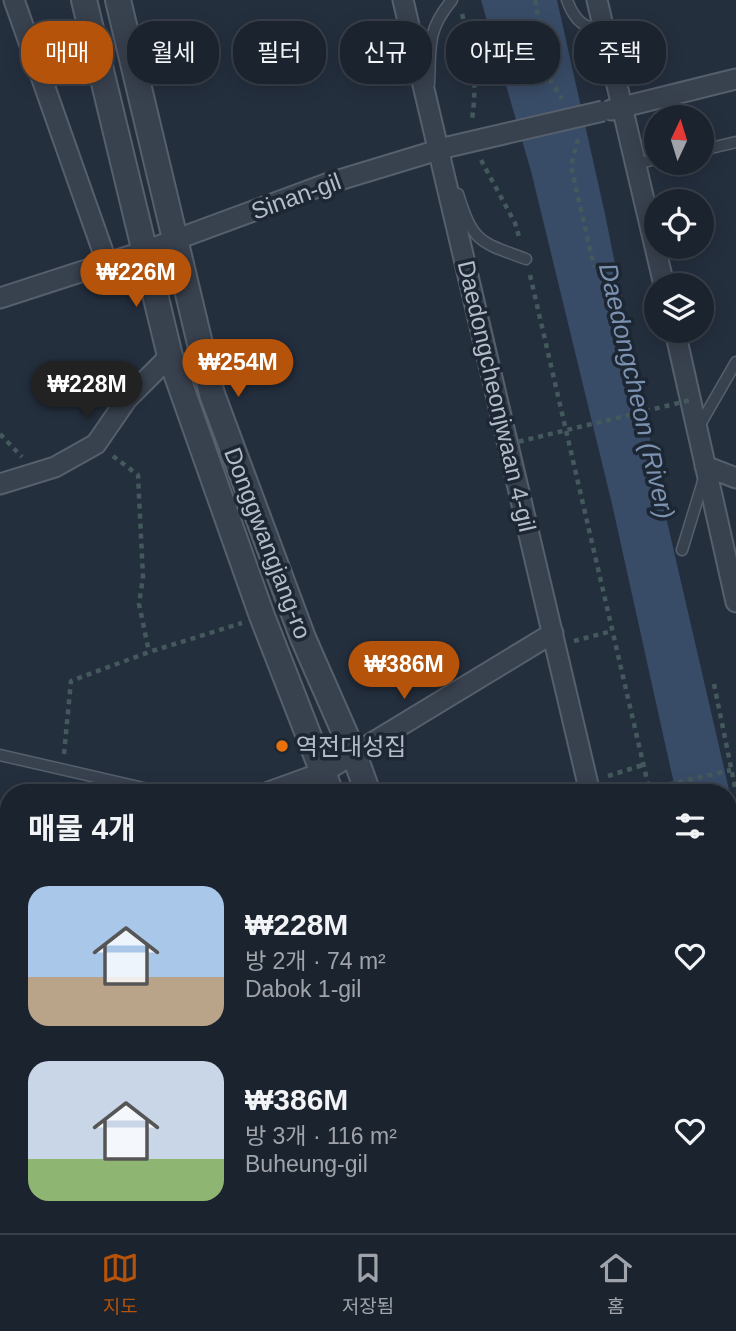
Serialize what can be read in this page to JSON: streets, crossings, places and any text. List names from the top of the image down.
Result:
{
  "streets": {
    "street": ["Sinan-gil", "Daedongcheonjwaan 4-gil", "Donggwangjang-ro"]
  },
  "crossings": [
    ["Sinan-gil", "Daedongcheonjwaan 4-gil"],
    ["Sinan-gil", "Donggwangjang-ro"]
  ],
  "water": ["Daedongcheon (River)"],
  "places": ["역전대성집"],
  "north": "top",
  "page": {
    "chip": [
      "매매",
      "월세",
      "필터",
      "신규",
      "아파트",
      "주택"
    ],
    "price": [
      "₩226M",
      "₩254M",
      "₩228M",
      "₩386M"
    ],
    "heading": "매물 4개",
    "list": [
      {
        "name": "₩228M",
        "note": "방 2개 · 74 m² · Dabok 1-gil"
      },
      {
        "name": "₩386M",
        "note": "방 3개 · 116 m² · Buheung-gil"
      }
    ],
    "tabs": ["지도", "저장됨", "홈"]
  }
}
